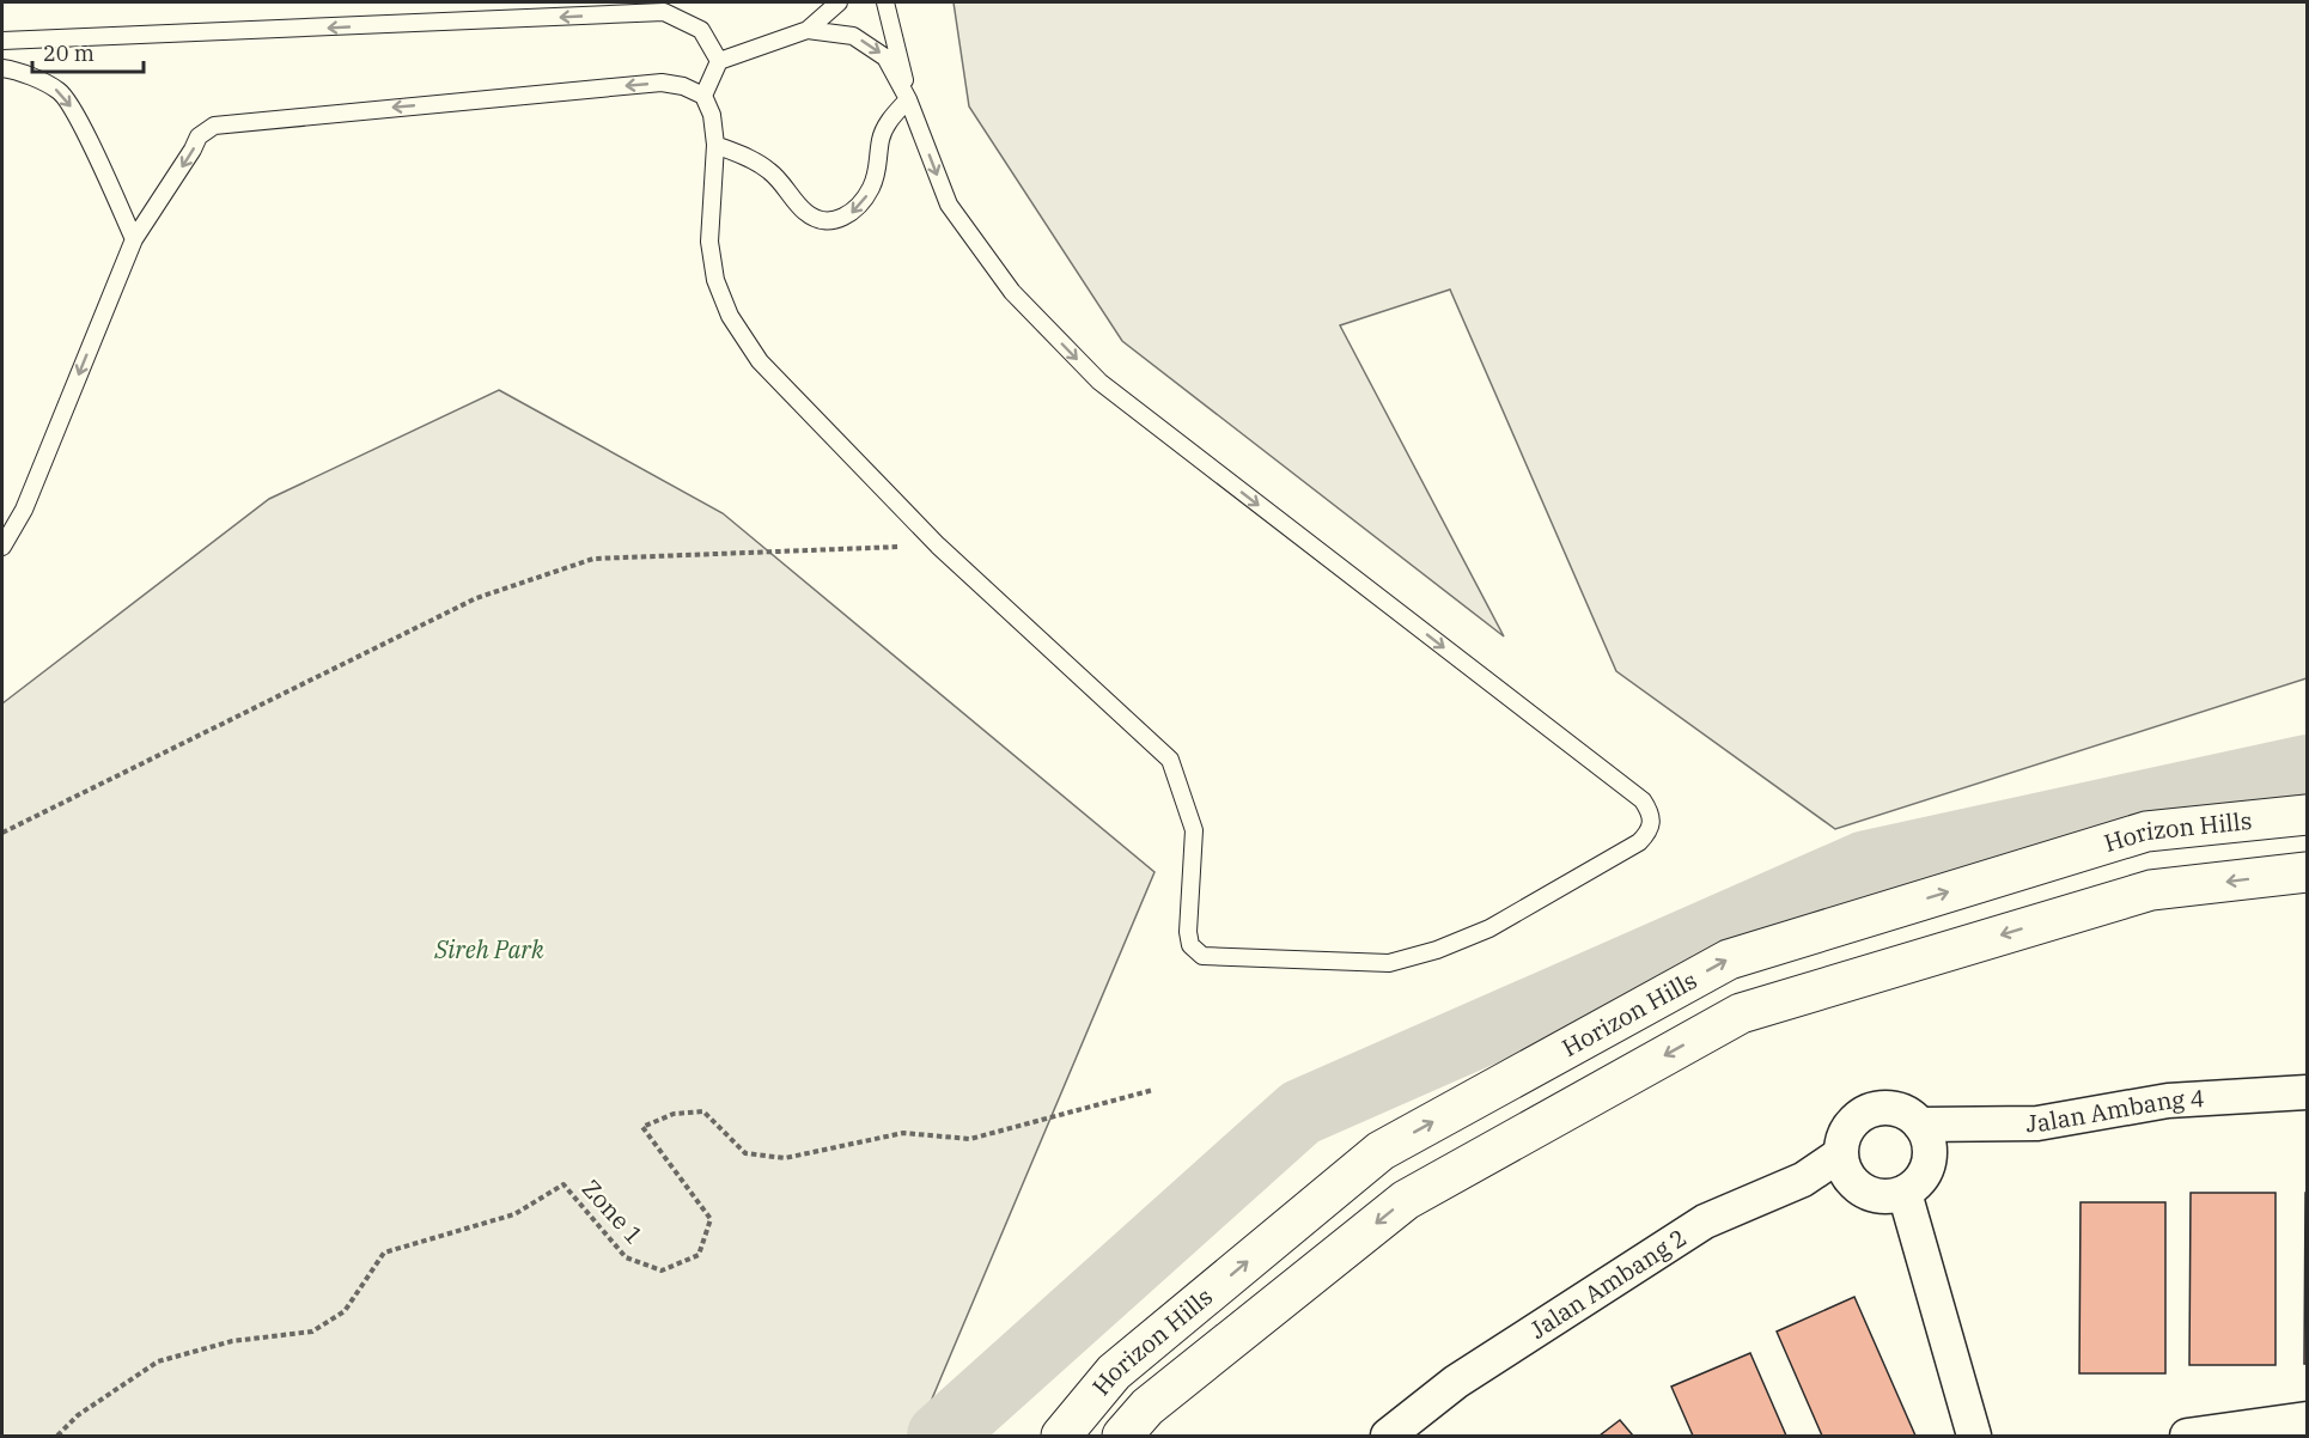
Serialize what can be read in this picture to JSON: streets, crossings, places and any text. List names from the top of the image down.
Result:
{
  "streets": {
    "street": ["Horizon Hills", "Jalan Ambang 4", "Jalan Ambang 2"],
    "path": ["Zone 1"]
  },
  "crossings": [
    ["Jalan Ambang 4", "Jalan Ambang 2"]
  ],
  "parks": ["Sireh Park"],
  "scale_bar": "20 m"
}
